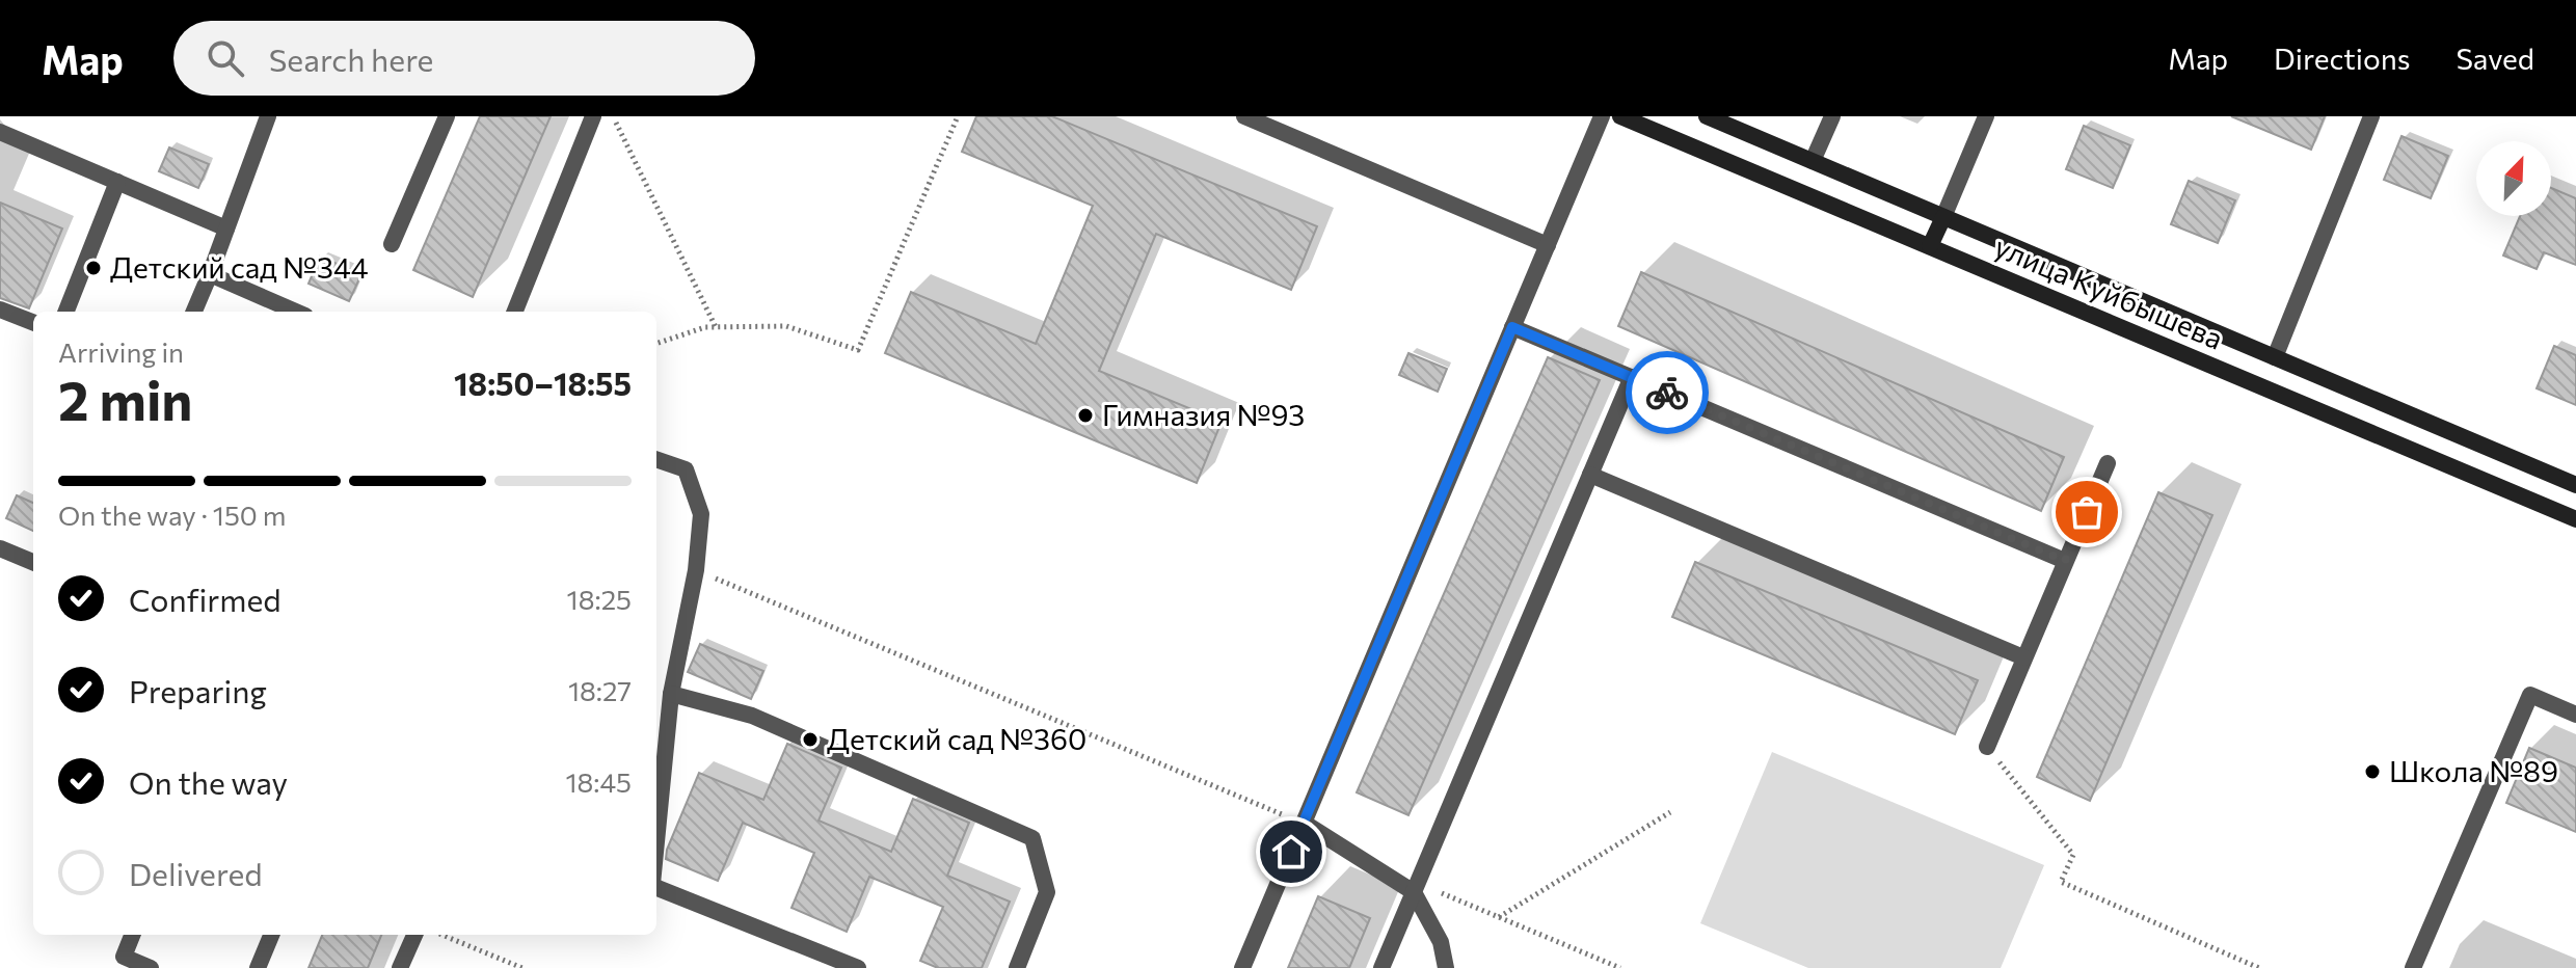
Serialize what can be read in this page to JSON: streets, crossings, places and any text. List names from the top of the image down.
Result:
{
  "streets": {
    "main road": ["улица Куйбышева"]
  },
  "places": [
    "Детский сад №344",
    "Гимназия №93",
    "Детский сад №360",
    "Школа №89"
  ],
  "north": "top right",
  "page": {
    "header": "Map",
    "search": "Search here",
    "nav": ["Map", "Directions", "Saved"],
    "heading": ["2 min", "Arriving in", "18:50–18:55"],
    "bar": "On the way · 150 m",
    "list": [
      ["Confirmed", "18:25"],
      ["Preparing", "18:27"],
      ["On the way", "18:45"],
      "Delivered"
    ]
  }
}
